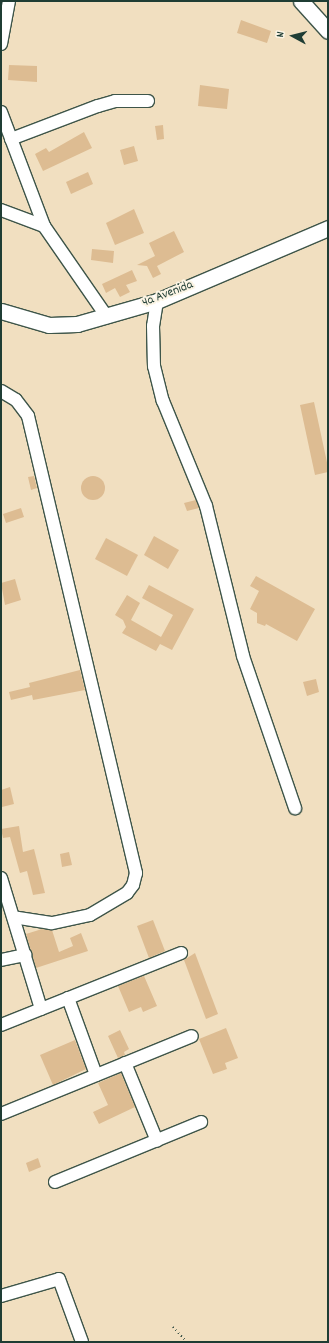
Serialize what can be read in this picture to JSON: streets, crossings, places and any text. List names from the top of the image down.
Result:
{
  "streets": {
    "street": ["4a Avenida"]
  },
  "north": "left"
}
